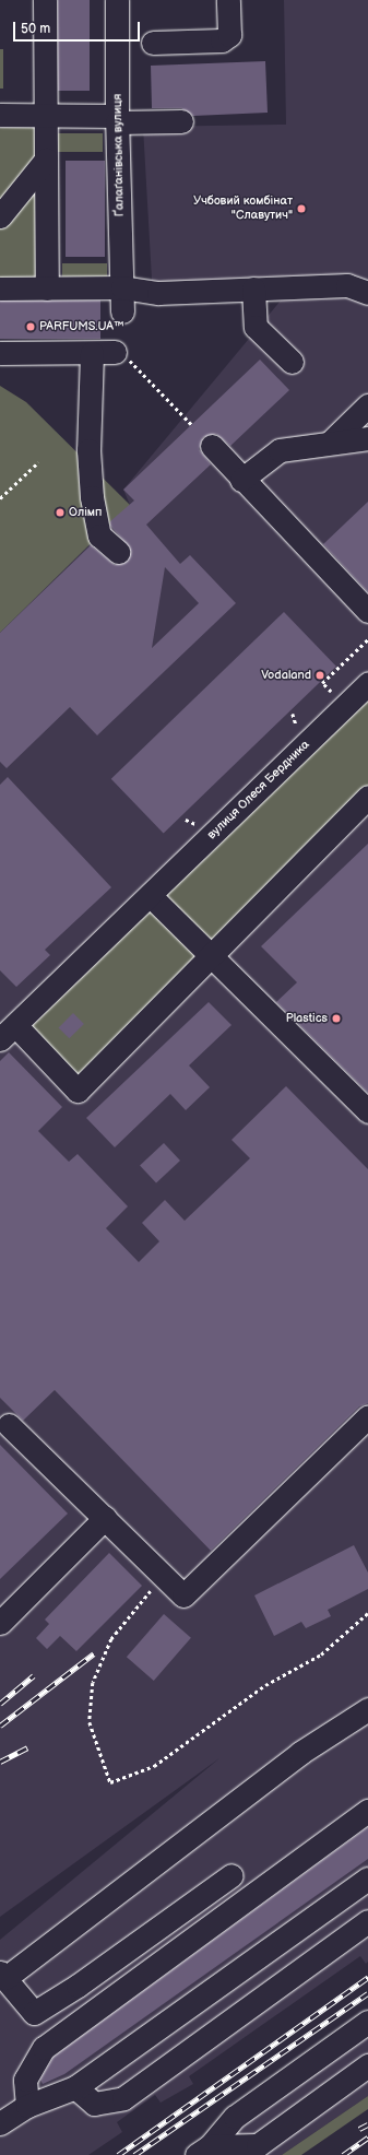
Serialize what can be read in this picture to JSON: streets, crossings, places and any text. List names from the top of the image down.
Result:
{
  "streets": {
    "street": ["Ґалаґанівська вулиця", "вулиця Олеся Бердника"]
  },
  "places": [
    "Учбовий комбінат \"Славутич\"",
    "PARFUMS.UA™",
    "Олімп",
    "Vodaland",
    "Plastics"
  ],
  "scale_bar": "50 m"
}
